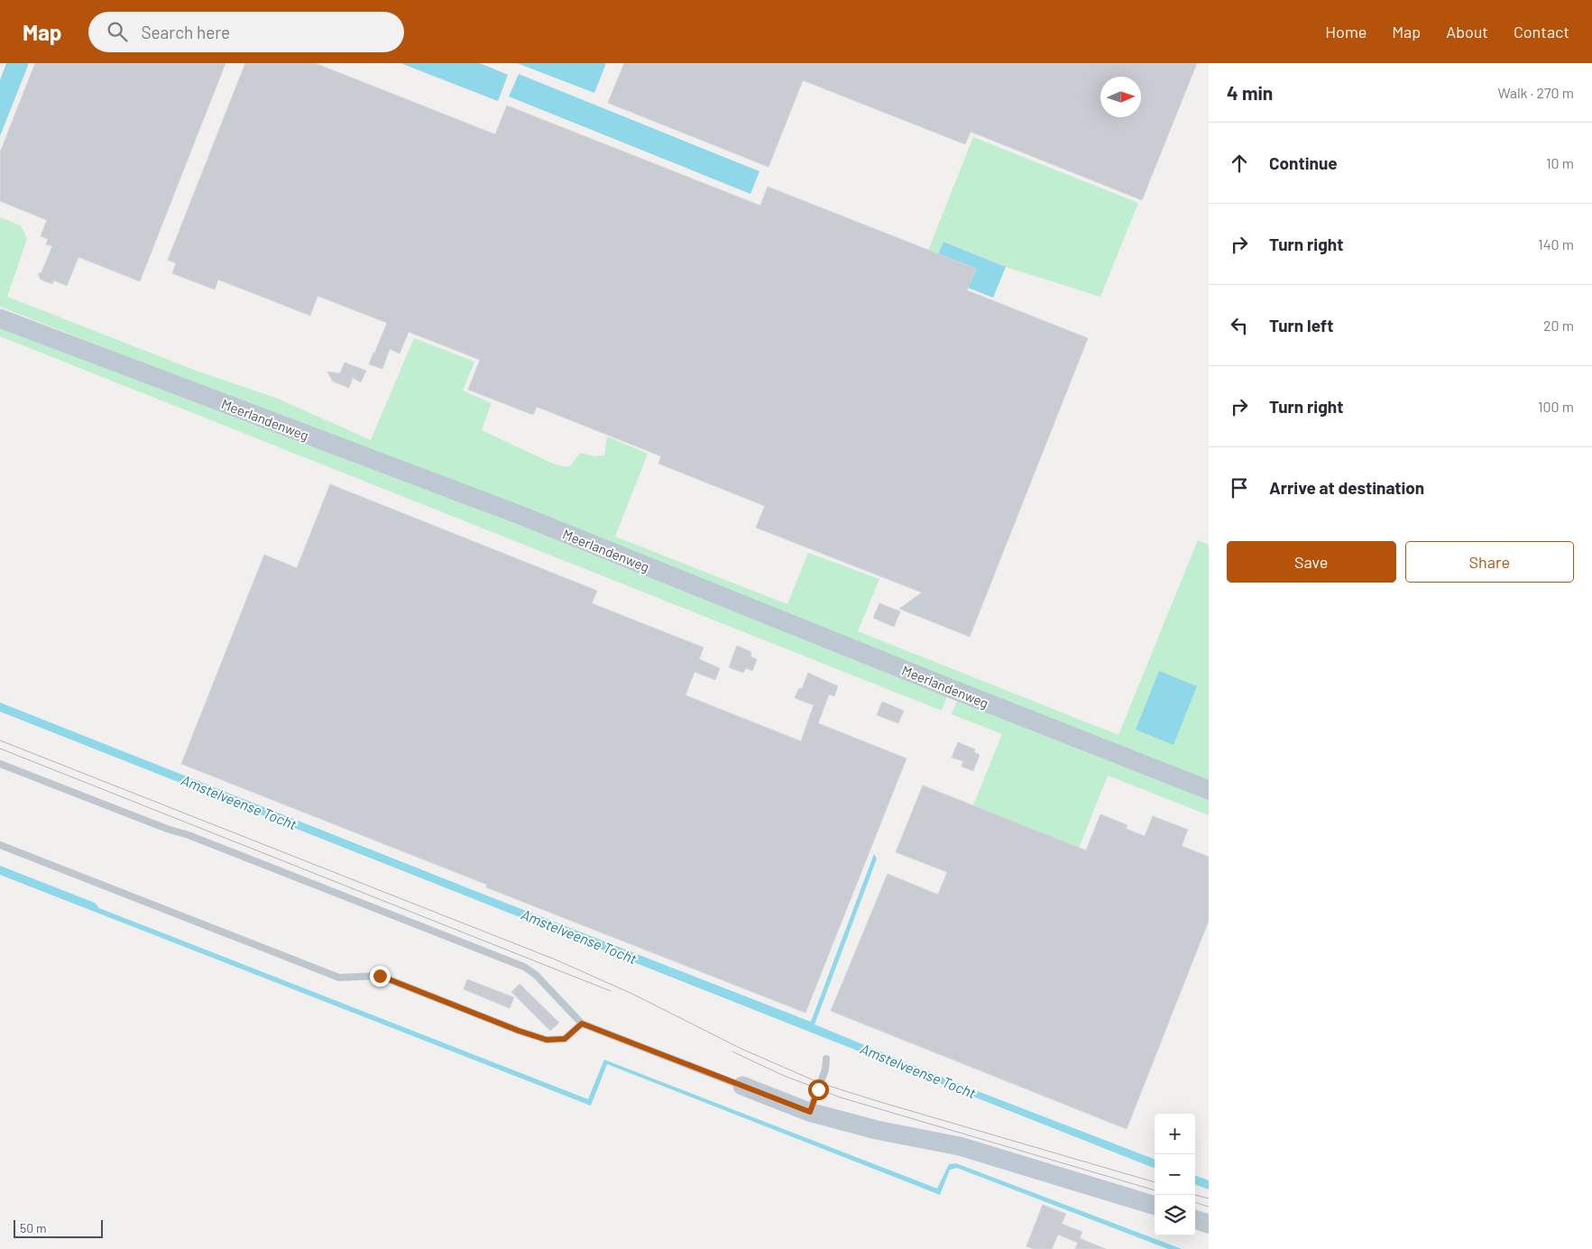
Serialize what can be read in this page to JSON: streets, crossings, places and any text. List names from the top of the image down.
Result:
{
  "streets": {
    "street": ["Meerlandenweg"]
  },
  "water": ["Amstelveense Tocht"],
  "scale_bar": "50 m",
  "north": "right",
  "page": {
    "header": "Map",
    "search": "Search here",
    "nav": [
      "Home",
      "Map",
      "About",
      "Contact"
    ],
    "heading": ["4 min", "Walk · 270 m"],
    "list": [
      ["Continue", "10 m"],
      ["Turn right", "140 m"],
      ["Turn left", "20 m"],
      ["Turn right", "100 m"],
      "Arrive at destination"
    ],
    "buttons": ["Save", "Share"],
    "map_buttons": ["+", "−"],
    "scale": "50 m"
  }
}
